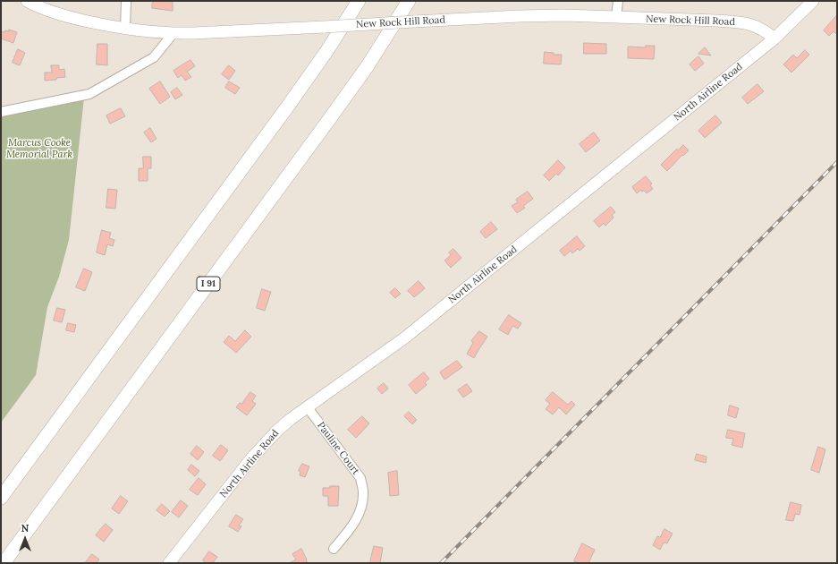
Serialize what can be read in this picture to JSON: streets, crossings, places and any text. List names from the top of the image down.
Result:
{
  "streets": {
    "highway": ["I 91"],
    "main road": ["New Rock Hill Road", "North Airline Road"],
    "street": ["Pauline Court"]
  },
  "crossings": [
    ["New Rock Hill Road", "North Airline Road"],
    ["North Airline Road", "Pauline Court"]
  ],
  "parks": ["Marcus Cooke Memorial Park"],
  "north": "top"
}
